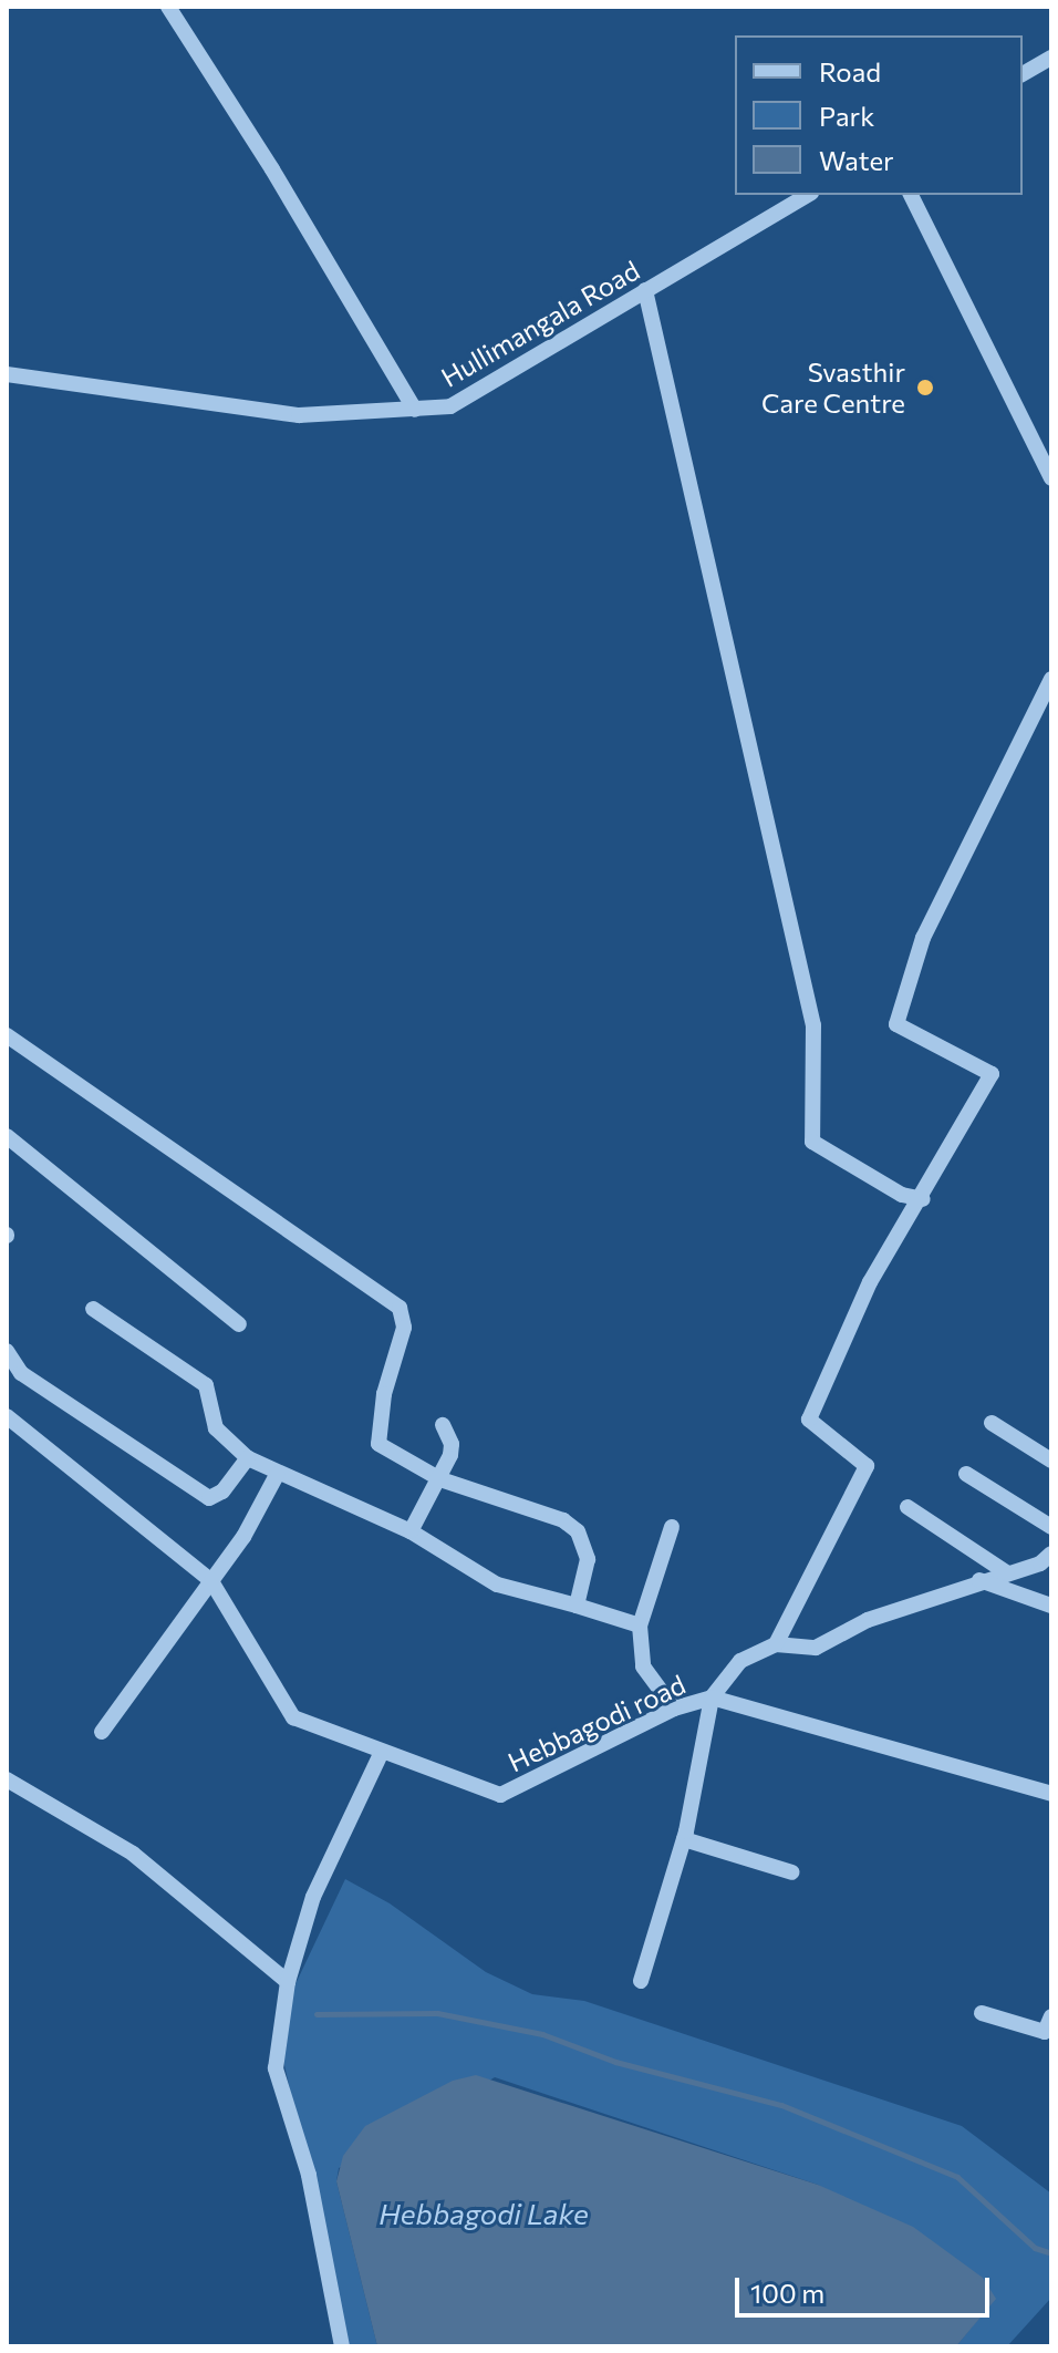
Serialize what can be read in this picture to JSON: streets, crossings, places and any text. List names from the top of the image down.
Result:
{
  "streets": {
    "street": ["Hullimangala Road", "Hebbagodi road"]
  },
  "water": ["Hebbagodi Lake"],
  "places": ["Svasthir Care Centre"],
  "legend": ["Road", "Park", "Water"],
  "scale_bar": "100 m"
}
